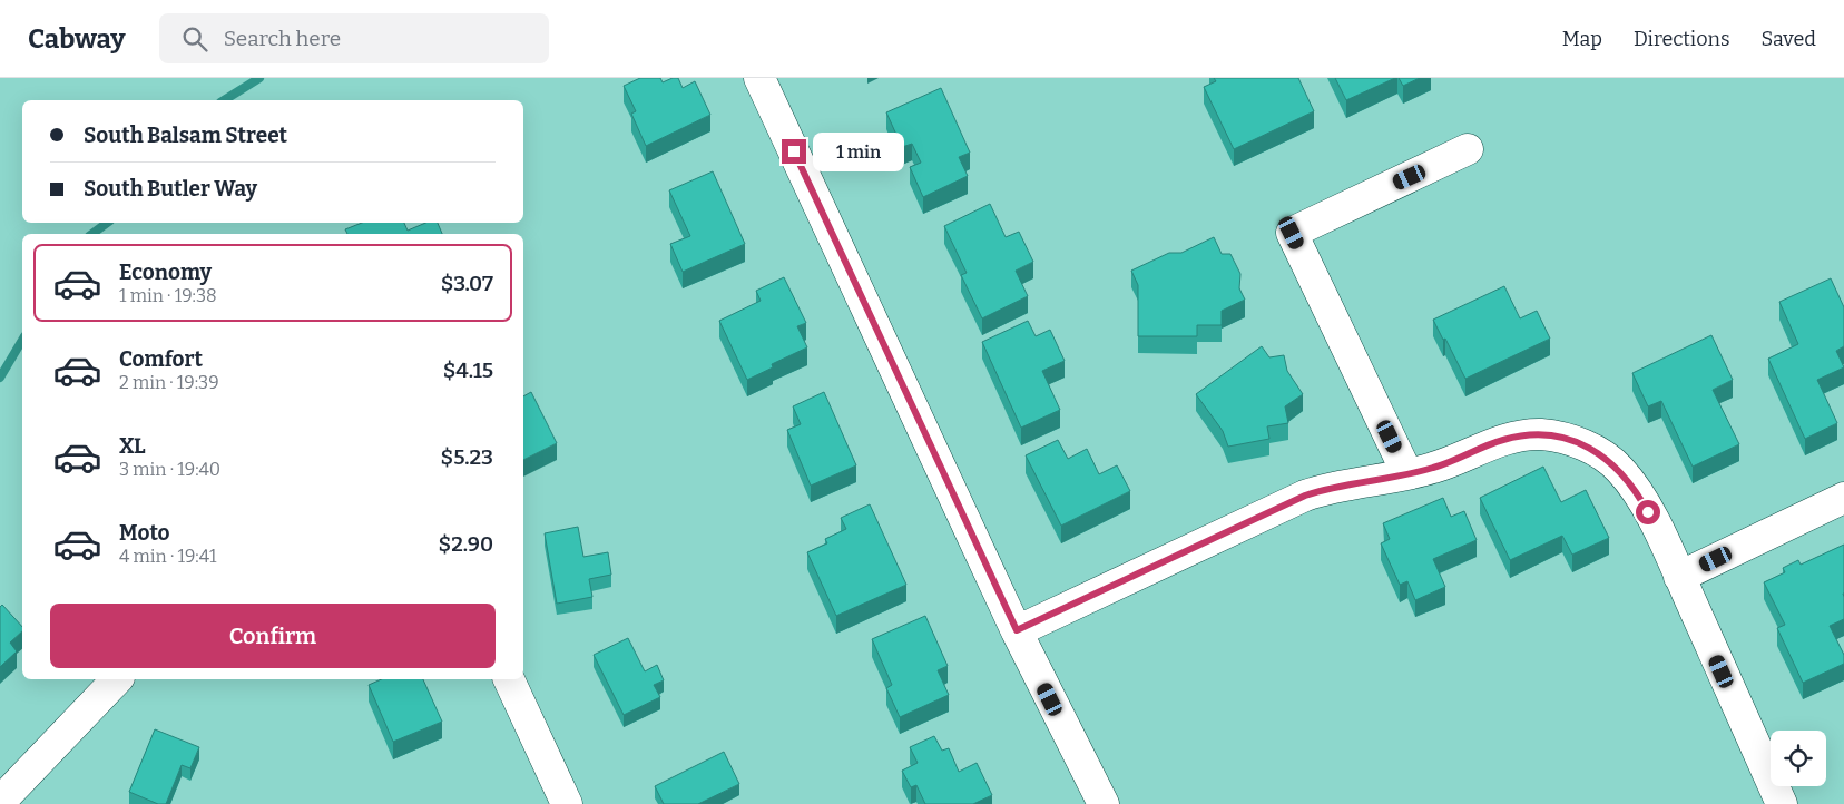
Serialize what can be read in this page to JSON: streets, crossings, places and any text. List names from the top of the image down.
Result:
{
  "page": {
    "header": "Cabway",
    "search": "Search here",
    "nav": ["Map", "Directions", "Saved"],
    "banner": ["South Balsam Street", "South Butler Way"],
    "bubble": "1 min",
    "list": [
      {
        "name": "Economy",
        "note": "1 min · 19:38",
        "value": "$3.07"
      },
      {
        "name": "Comfort",
        "note": "2 min · 19:39",
        "value": "$4.15"
      },
      {
        "name": "XL",
        "note": "3 min · 19:40",
        "value": "$5.23"
      },
      {
        "name": "Moto",
        "note": "4 min · 19:41",
        "value": "$2.90"
      }
    ],
    "buttons": "Confirm"
  }
}
